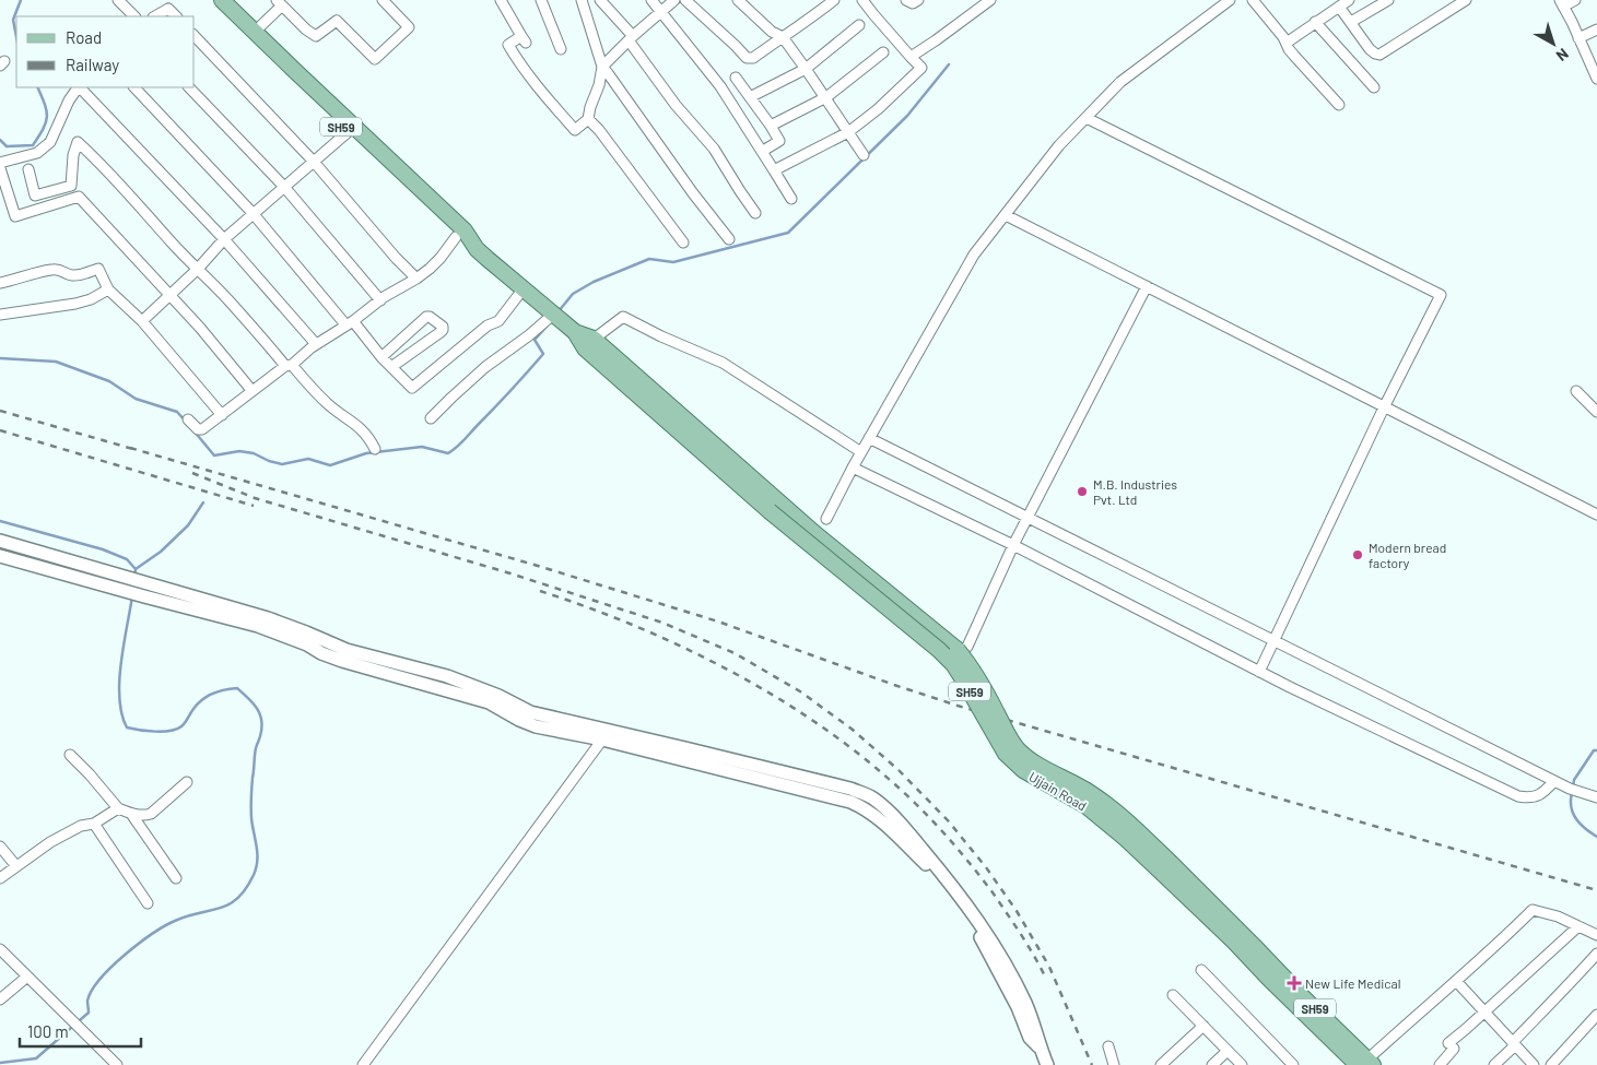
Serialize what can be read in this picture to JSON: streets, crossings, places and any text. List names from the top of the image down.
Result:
{
  "streets": {
    "main road": ["SH59", "Ujjain Road"]
  },
  "crossings": [
    ["SH59", "Ujjain Road"]
  ],
  "places": {
    "other": ["M.B. Industries Pvt. Ltd", "Modern bread factory"],
    "health": ["New Life Medical"]
  },
  "legend": ["Road", "Railway"],
  "scale_bar": "100 m",
  "north": "bottom right"
}
